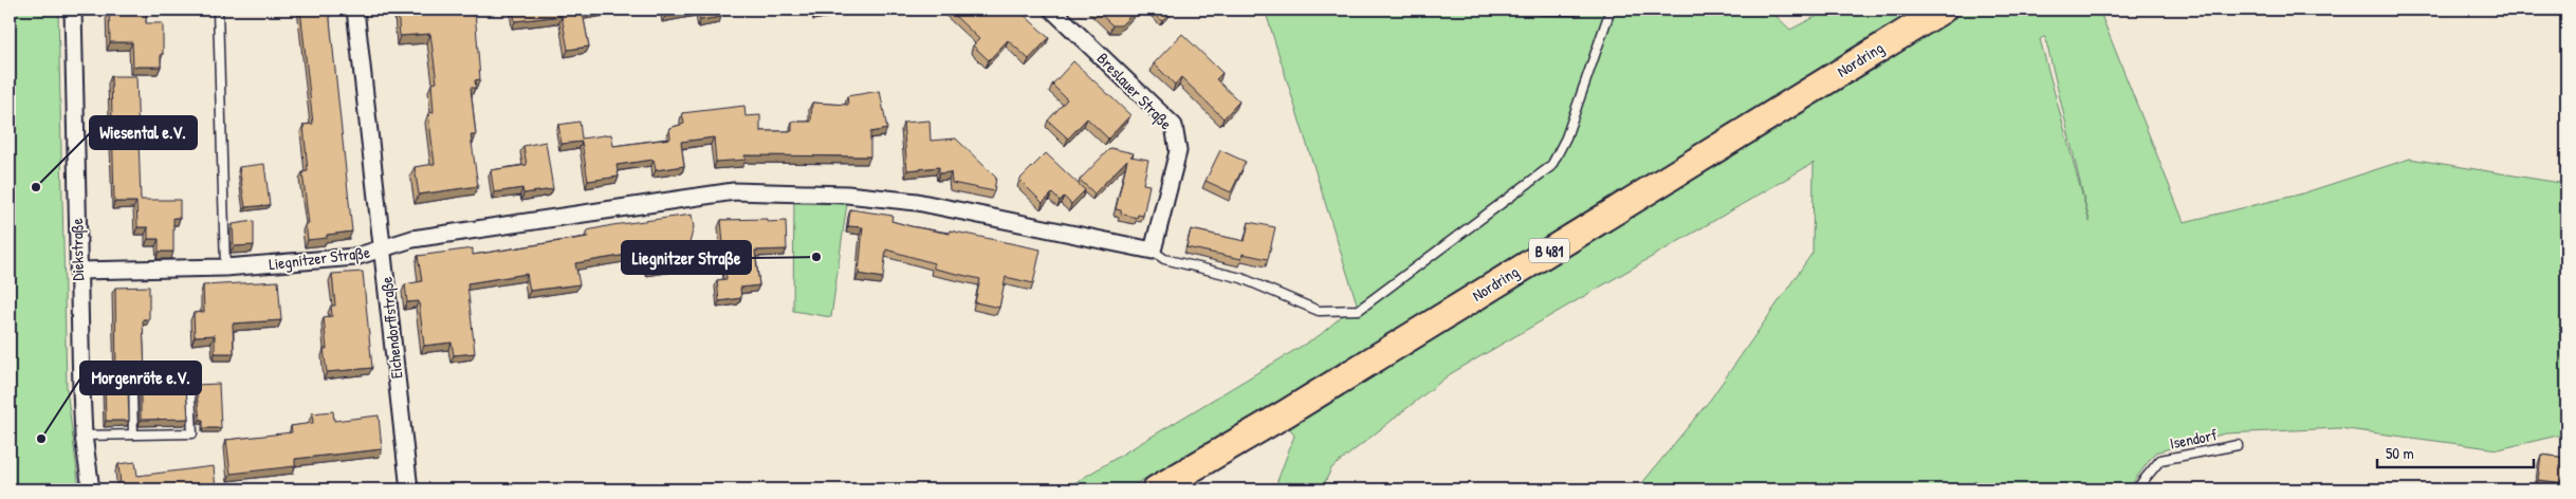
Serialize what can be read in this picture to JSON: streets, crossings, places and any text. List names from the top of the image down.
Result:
{
  "streets": {
    "main road": ["Nordring", "B 481"],
    "street": [
      "Breslauer Straße",
      "Diekstraße",
      "Liegnitzer Straße",
      "Eichendorffstraße"
    ],
    "lane": ["Isendorf"]
  },
  "crossings": [
    ["Breslauer Straße", "Liegnitzer Straße"],
    ["Diekstraße", "Liegnitzer Straße"],
    ["Liegnitzer Straße", "Eichendorffstraße"]
  ],
  "places": ["Wiesental e.V.", "Liegnitzer Straße", "Morgenröte e.V."],
  "scale_bar": "50 m"
}
